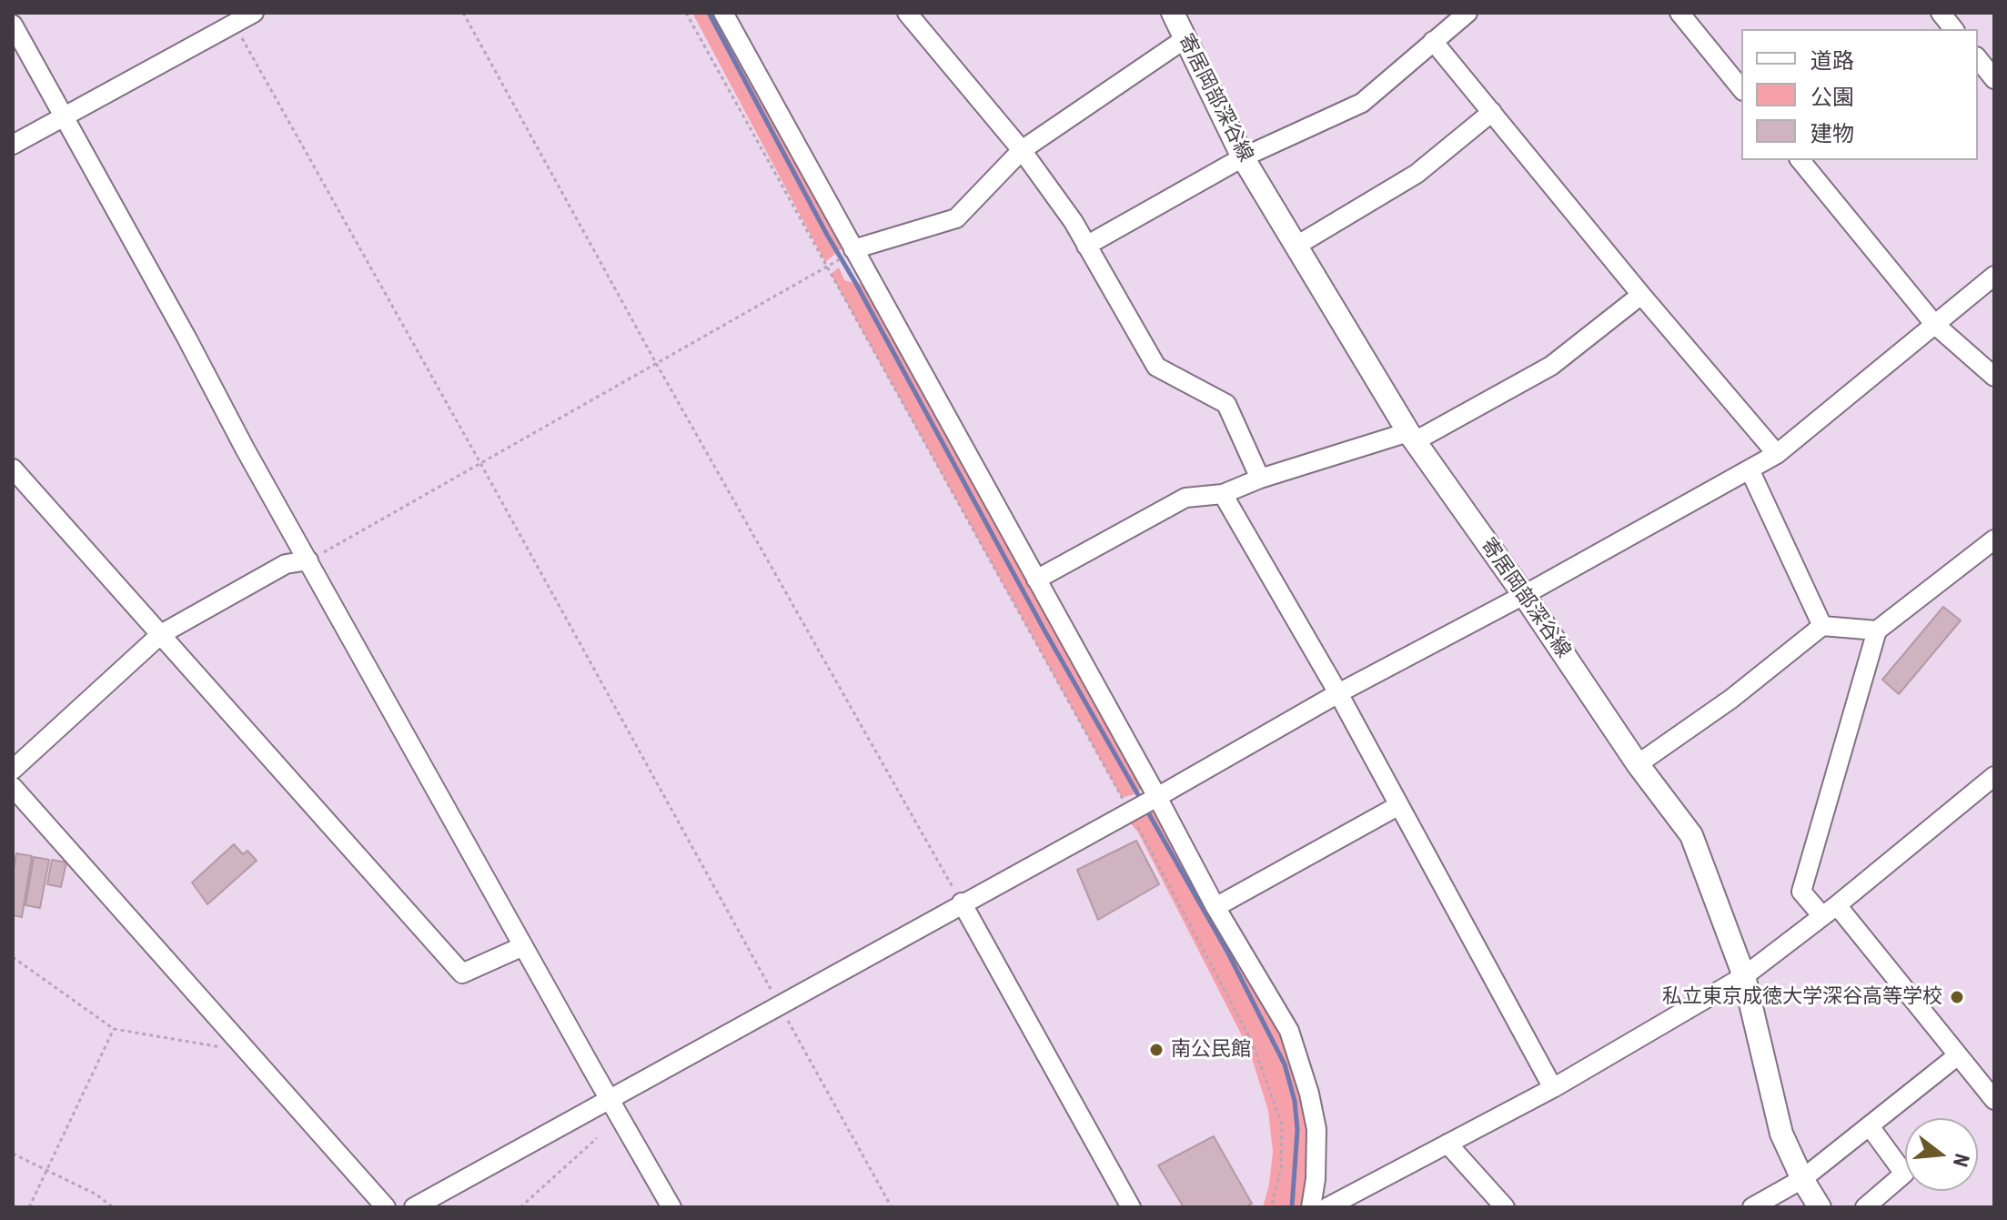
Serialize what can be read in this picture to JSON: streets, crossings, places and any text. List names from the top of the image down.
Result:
{
  "streets": {
    "main road": ["寄居岡部深谷線"]
  },
  "places": ["私立東京成徳大学深谷高等学校", "南公民館"],
  "legend": ["道路", "公園", "建物"],
  "north": "right"
}
